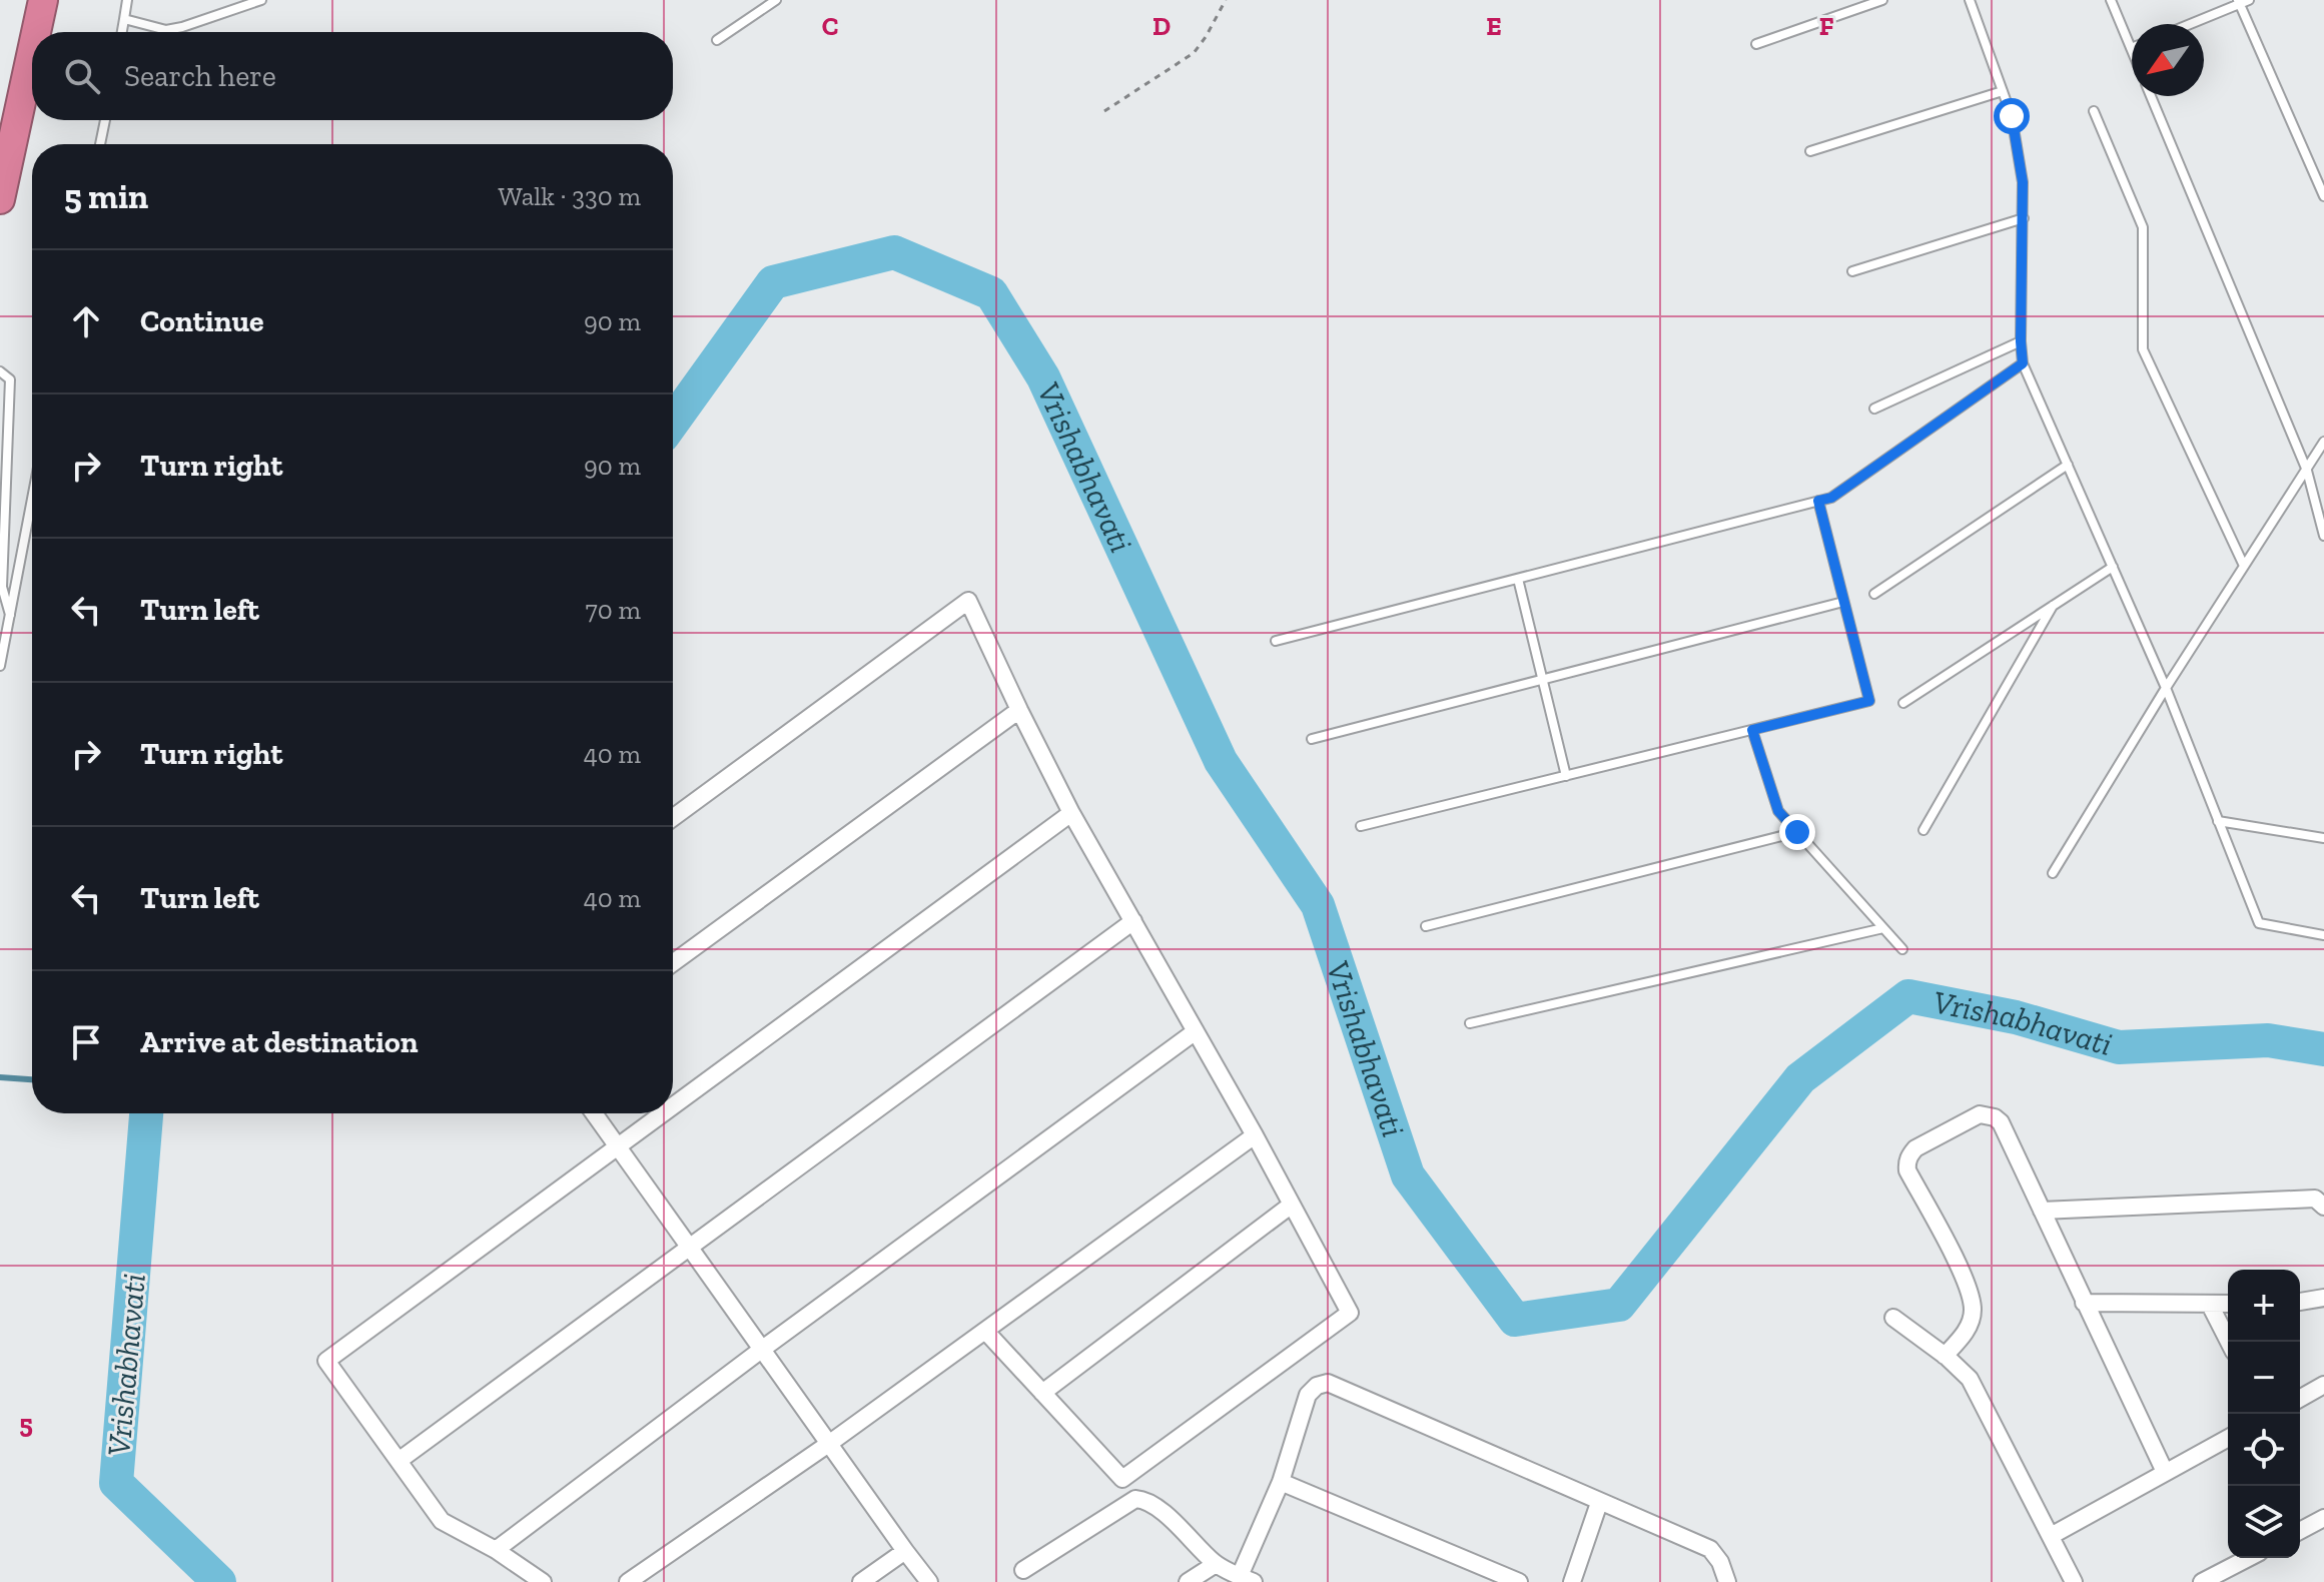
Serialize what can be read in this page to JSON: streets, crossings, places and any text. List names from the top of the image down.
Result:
{
  "water": ["Vrishabhavati"],
  "north": "bottom left",
  "page": {
    "search": "Search here",
    "heading": ["5 min", "Walk · 330 m"],
    "list": [
      ["Continue", "90 m"],
      ["Turn right", "90 m"],
      ["Turn left", "70 m"],
      ["Turn right", "40 m"],
      ["Turn left", "40 m"],
      "Arrive at destination"
    ],
    "map_buttons": ["+", "−"]
  },
  "grid": {
    "columns": [
      "C",
      "D",
      "E",
      "F"
    ],
    "rows": ["5"]
  }
}
